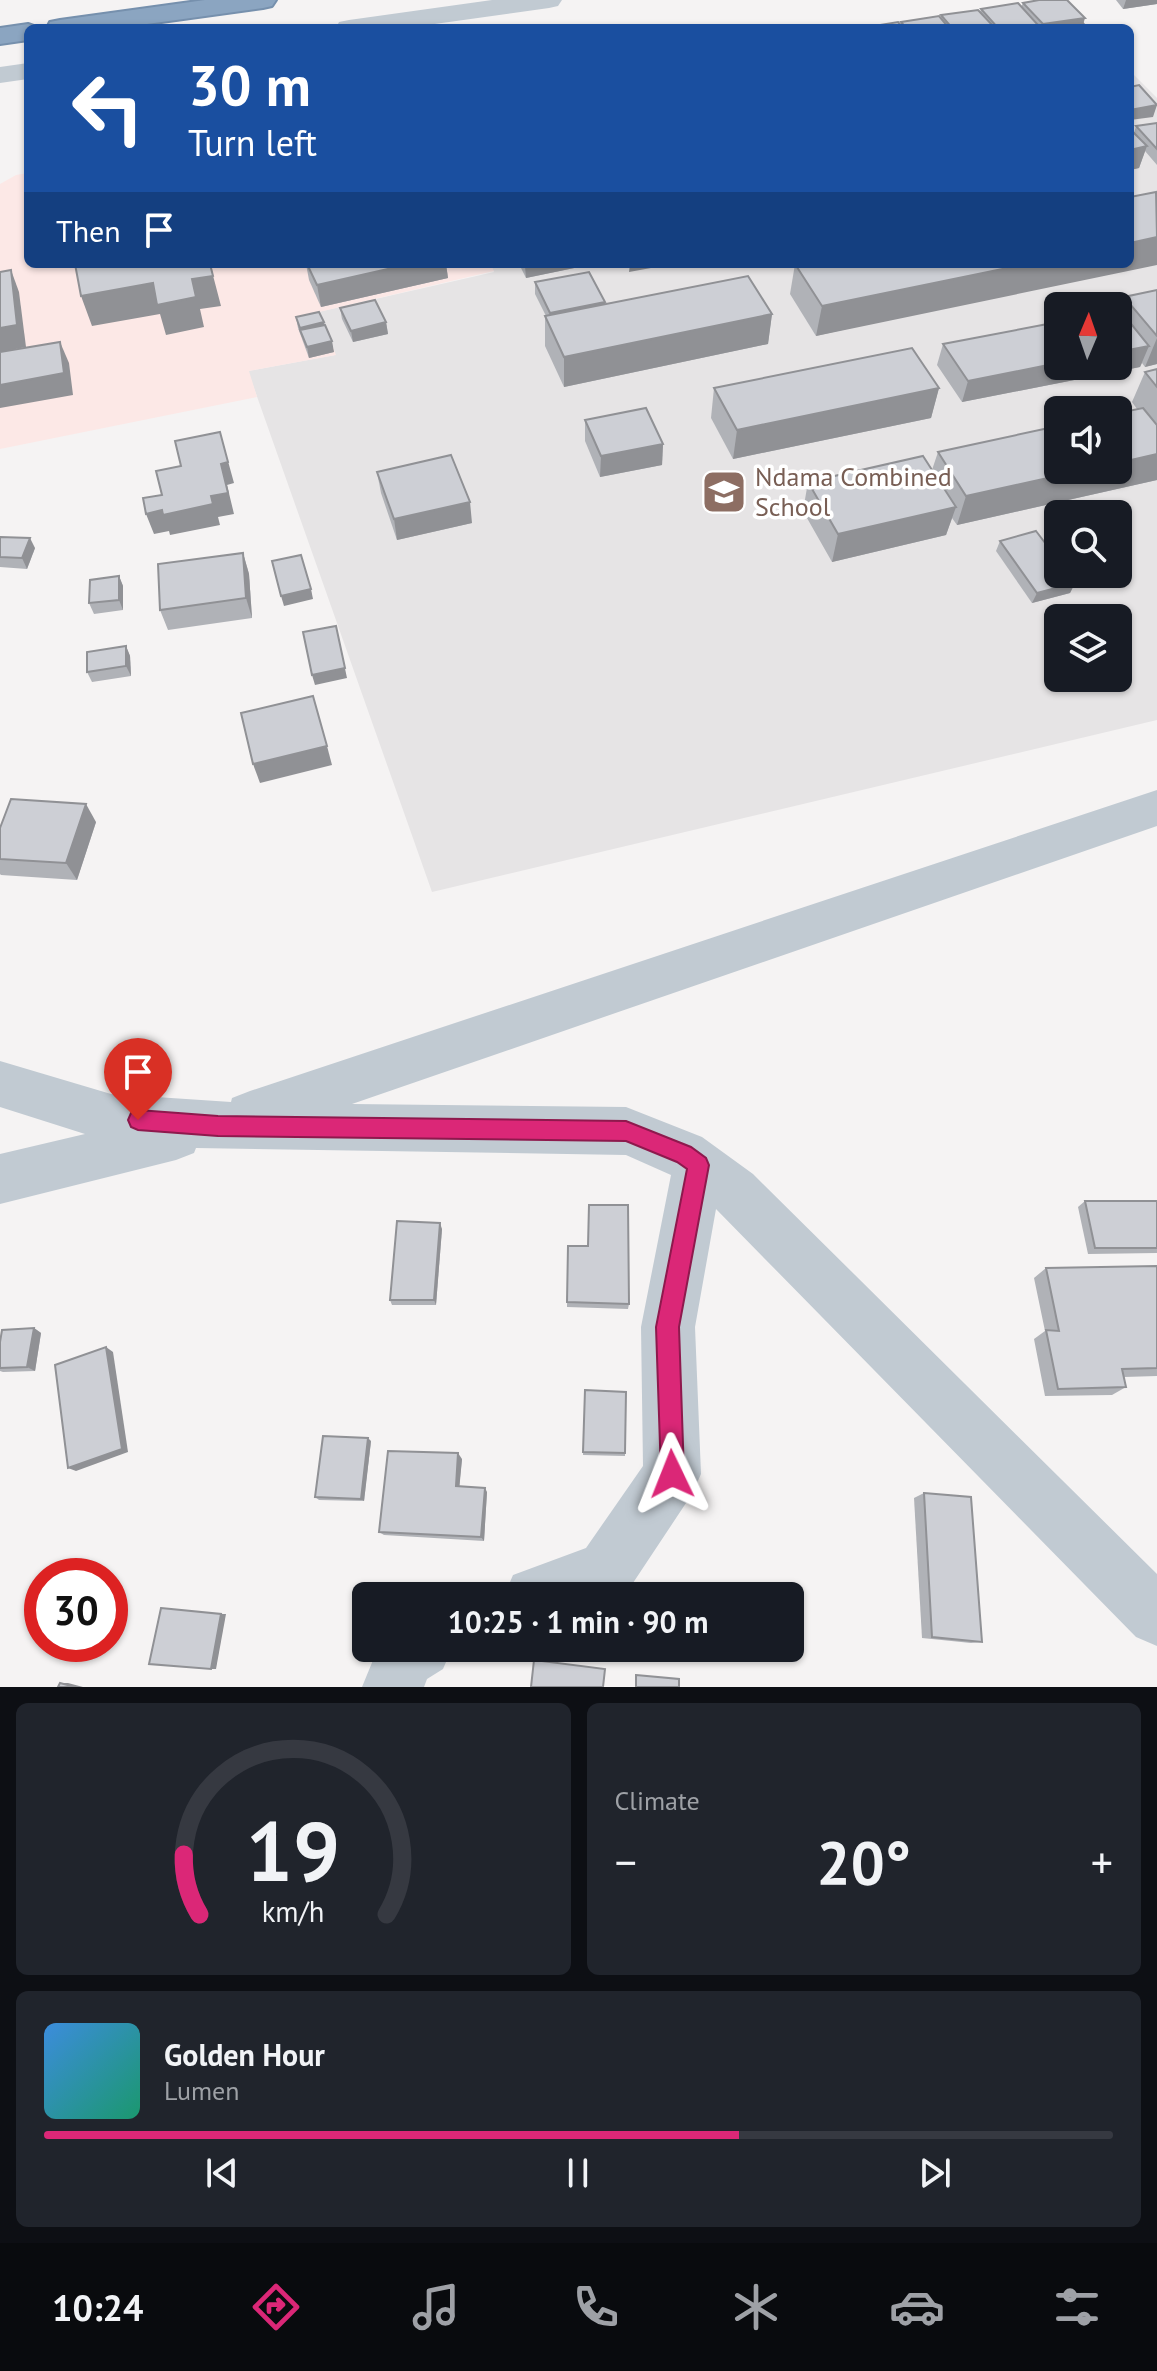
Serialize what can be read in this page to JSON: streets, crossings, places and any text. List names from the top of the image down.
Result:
{
  "places": {
    "school or university": ["Ndama Combined School"]
  },
  "north": "top",
  "page": {
    "turn": ["30 m", "Turn left"],
    "then": "Then",
    "limit": "30",
    "trip": "10:25 · 1 min · 90 m",
    "tile": "Climate",
    "heat": ["−", "20°", "+"],
    "song": ["Golden Hour", "Lumen"],
    "tabs": "10:24",
    "gauge": ["19", "km/h"]
  }
}
